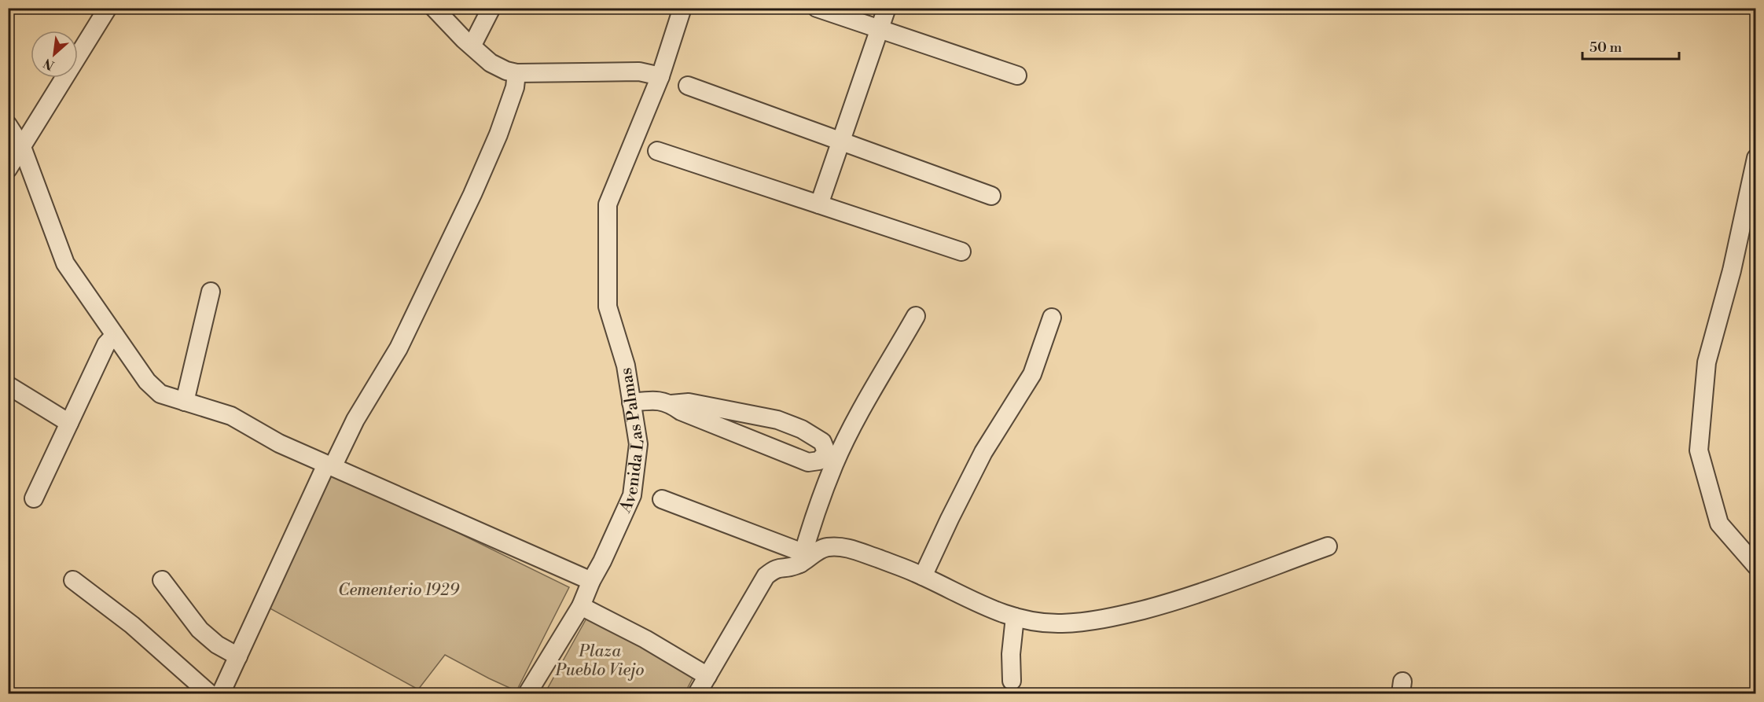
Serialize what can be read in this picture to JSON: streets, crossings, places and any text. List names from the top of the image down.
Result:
{
  "streets": {
    "street": ["Avenida Las Palmas"]
  },
  "parks": ["Cementerio 1929", "Plaza Pueblo Viejo"],
  "scale_bar": "50 m",
  "north": "bottom left"
}
